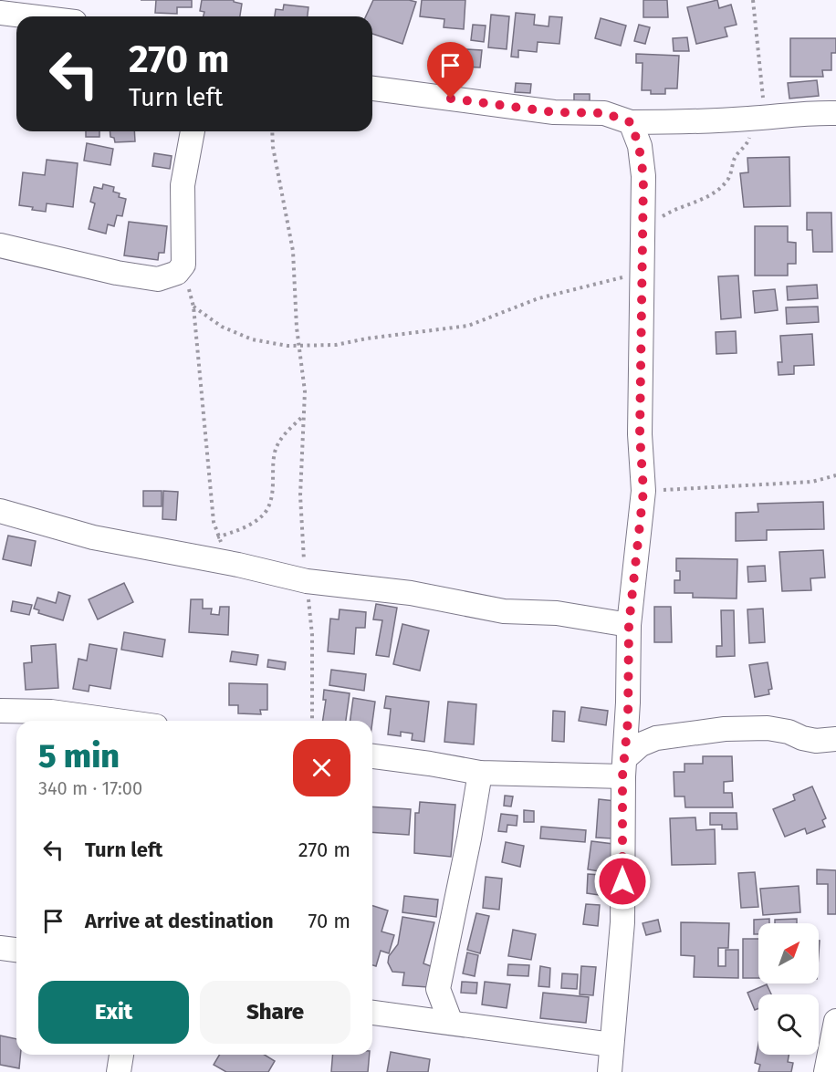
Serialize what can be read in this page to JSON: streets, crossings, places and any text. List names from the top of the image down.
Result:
{
  "north": "top right",
  "page": {
    "turn": ["270 m", "Turn left"],
    "heading": ["5 min", "340 m · 17:00"],
    "list": [
      {
        "name": "Turn left",
        "value": "270 m"
      },
      {
        "name": "Arrive at destination",
        "value": "70 m"
      }
    ],
    "buttons": ["Exit", "Share"]
  }
}
